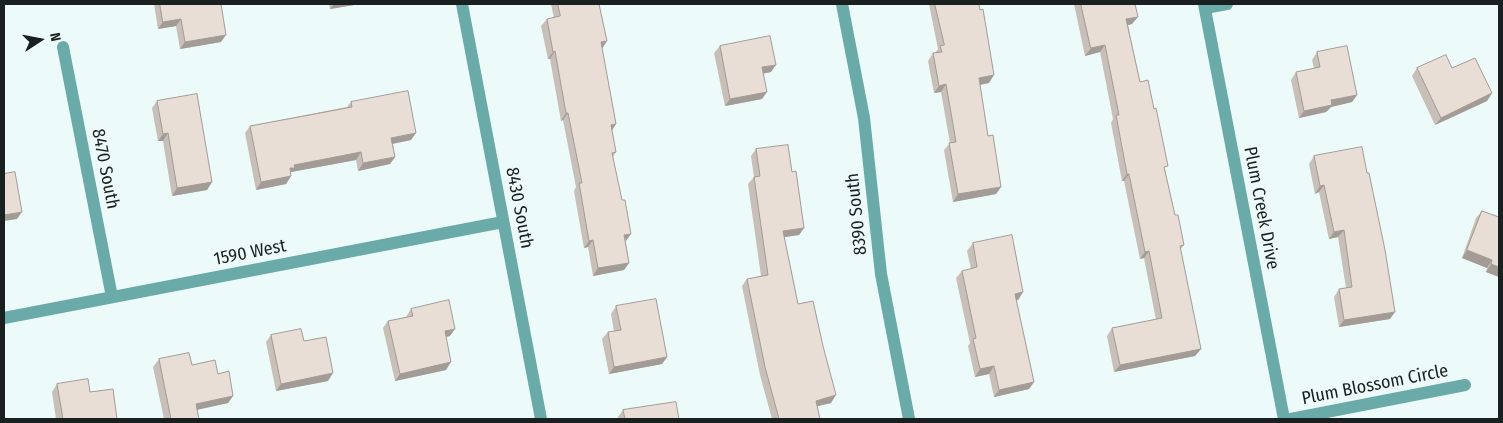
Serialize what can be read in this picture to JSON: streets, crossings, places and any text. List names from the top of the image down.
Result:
{
  "streets": {
    "street": [
      "8470 South",
      "8430 South",
      "Plum Creek Drive",
      "8390 South",
      "1590 West",
      "Plum Blossom Circle"
    ]
  },
  "crossings": [
    ["8470 South", "1590 West"],
    ["8430 South", "1590 West"]
  ],
  "north": "right"
}
